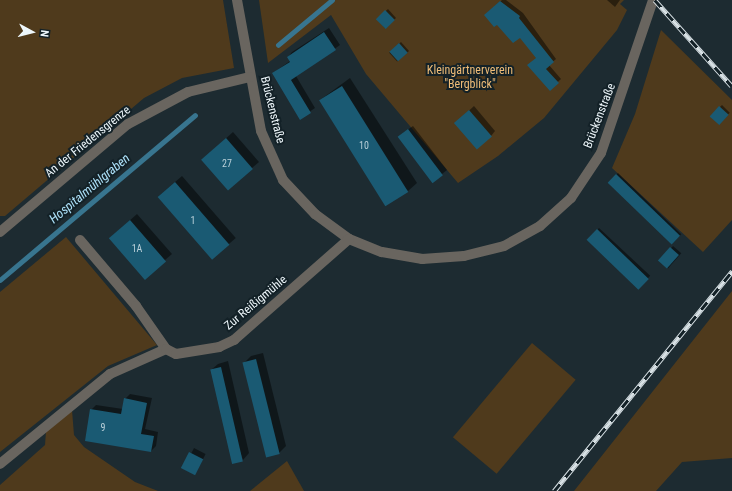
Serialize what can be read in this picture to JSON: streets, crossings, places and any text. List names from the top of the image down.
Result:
{
  "streets": {
    "street": ["Brückenstraße", "An der Friedensgrenze", "Zur Reißigmühle"]
  },
  "crossings": [
    ["Brückenstraße", "An der Friedensgrenze"],
    ["Brückenstraße", "Zur Reißigmühle"]
  ],
  "water": ["Hospitalmühlgraben"],
  "parks": ["Kleingärtnerverein \"Bergblick\""],
  "house_numbers": [
    "10",
    "27",
    "1",
    "1A",
    "9"
  ],
  "north": "right"
}
